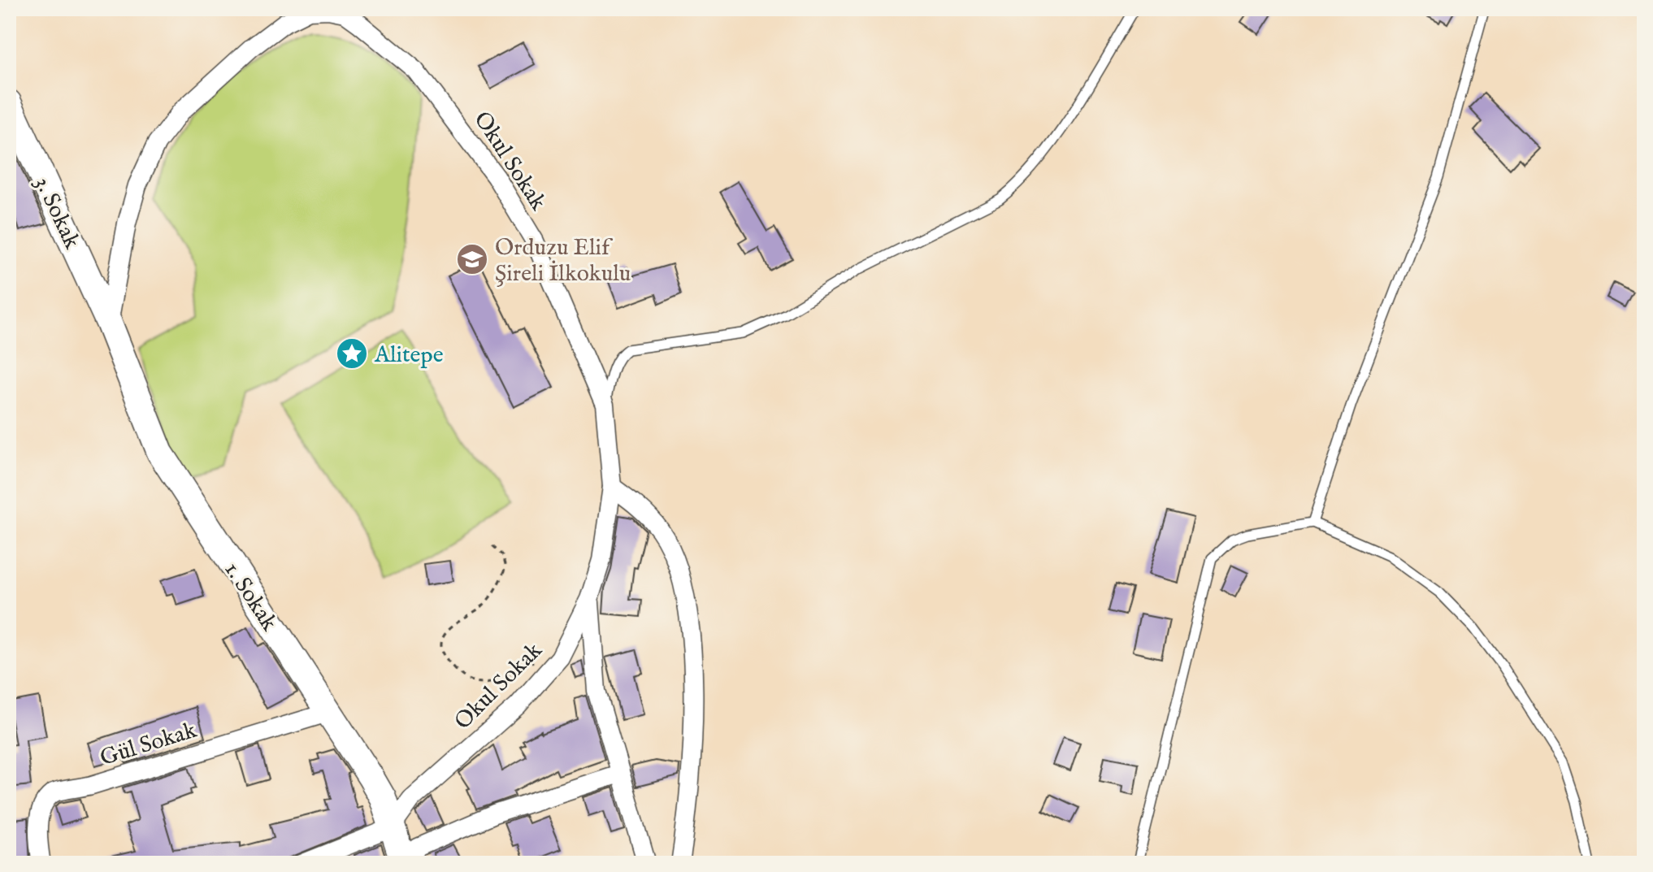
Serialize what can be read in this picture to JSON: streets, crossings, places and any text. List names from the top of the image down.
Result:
{
  "streets": {
    "street": [
      "Okul Sokak",
      "3. Sokak",
      "1. Sokak",
      "Gül Sokak"
    ]
  },
  "crossings": [
    ["Okul Sokak", "3. Sokak"],
    ["Okul Sokak", "1. Sokak"],
    ["3. Sokak", "1. Sokak"],
    ["1. Sokak", "Gül Sokak"]
  ],
  "places": {
    "school or university": ["Orduzu Elif Şireli İlkokulu"],
    "place": ["Alitepe"]
  }
}
